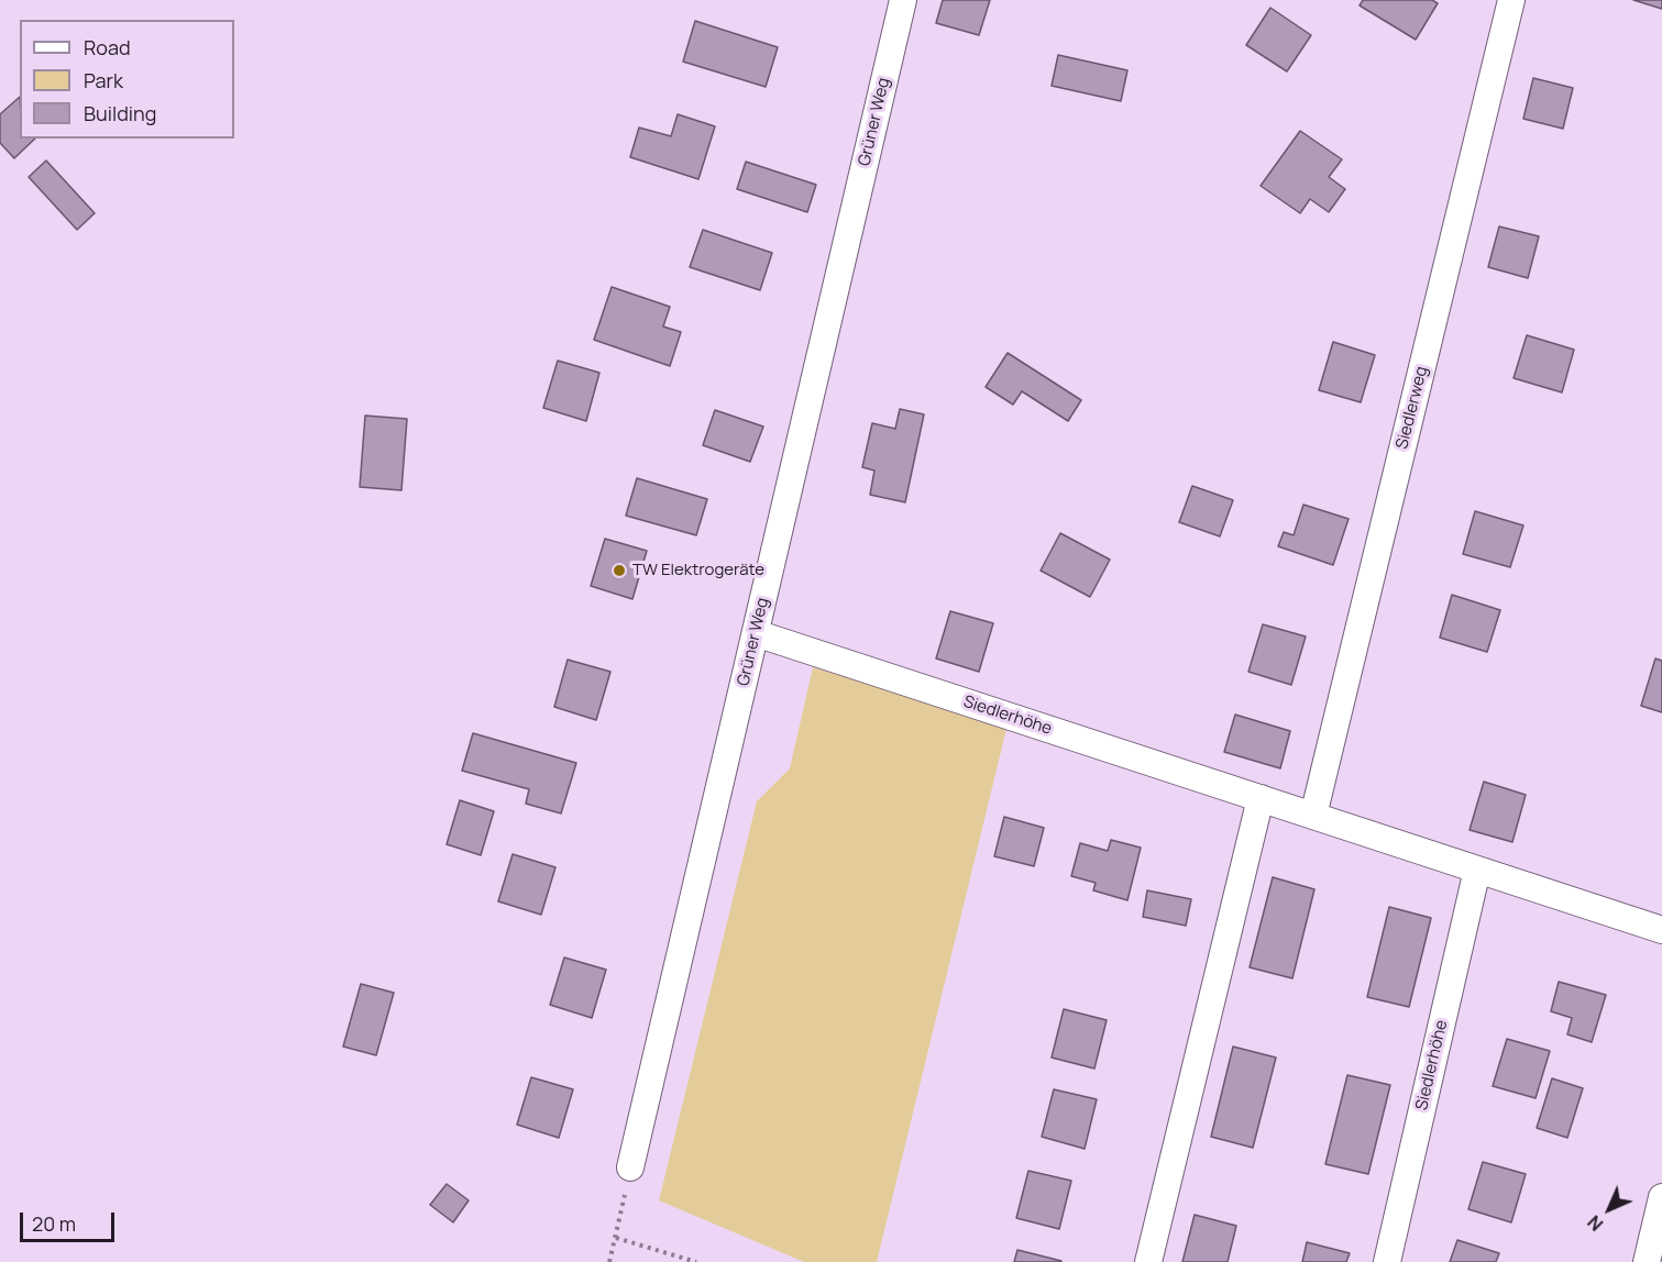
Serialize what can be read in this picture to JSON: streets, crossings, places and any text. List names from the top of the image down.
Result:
{
  "streets": {
    "street": ["Grüner Weg", "Siedlerweg", "Siedlerhöhe"]
  },
  "crossings": [
    ["Grüner Weg", "Siedlerhöhe"],
    ["Siedlerweg", "Siedlerhöhe"]
  ],
  "places": ["TW Elektrogeräte"],
  "legend": ["Road", "Park", "Building"],
  "scale_bar": "20 m",
  "north": "bottom left"
}
